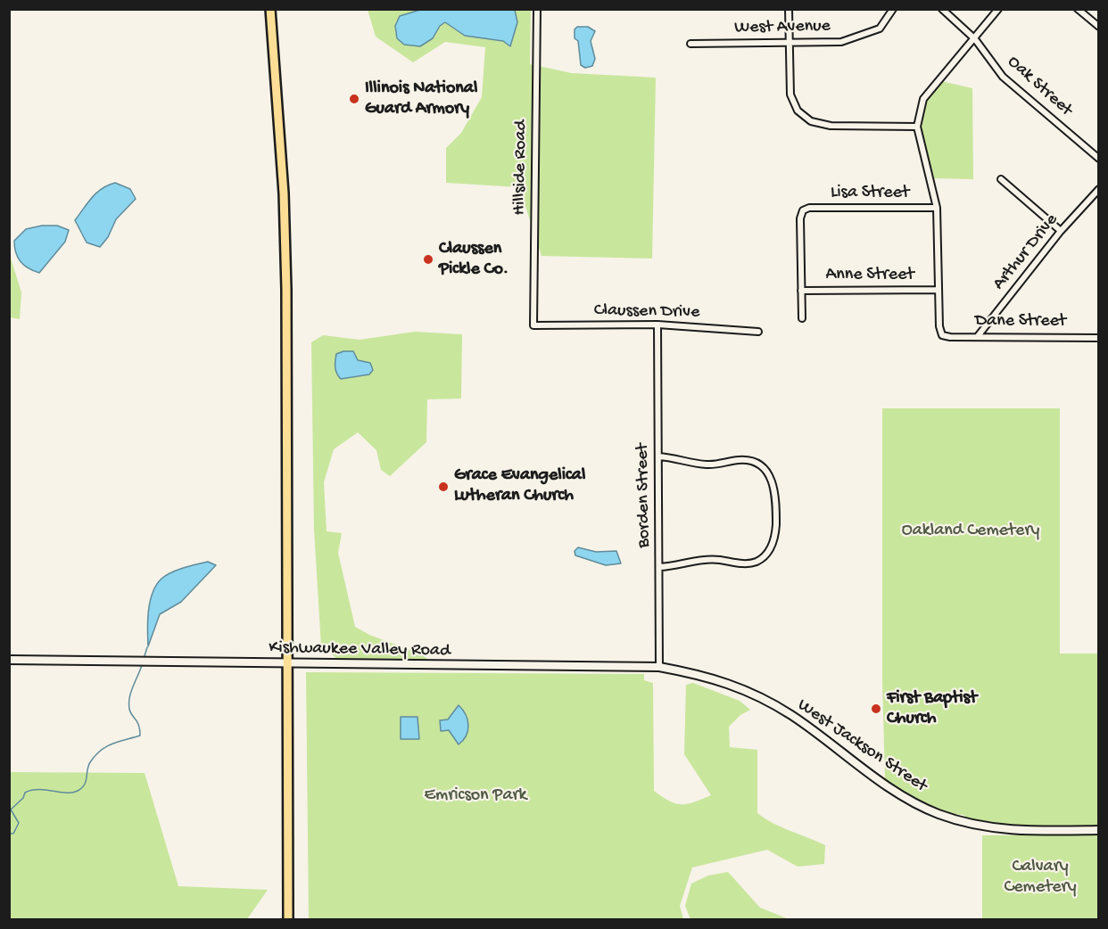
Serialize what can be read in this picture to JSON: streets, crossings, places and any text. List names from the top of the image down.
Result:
{
  "streets": {
    "street": [
      "West Avenue",
      "Oak Street",
      "Hillside Road",
      "Lisa Street",
      "Arthur Drive",
      "Anne Street",
      "Claussen Drive",
      "Dane Street",
      "Borden Street",
      "Kishwaukee Valley Road",
      "West Jackson Street"
    ]
  },
  "crossings": [
    ["Hillside Road", "Claussen Drive"],
    ["Lisa Street", "Anne Street"],
    ["Arthur Drive", "Dane Street"],
    ["Anne Street", "Dane Street"],
    ["Claussen Drive", "Borden Street"],
    ["Borden Street", "Kishwaukee Valley Road"],
    ["Kishwaukee Valley Road", "West Jackson Street"]
  ],
  "parks": ["Oakland Cemetery", "Emricson Park", "Calvary Cemetery"],
  "places": [
    "Illinois National Guard Armory",
    "Claussen Pickle Co.",
    "Grace Evangelical Lutheran Church",
    "First Baptist Church"
  ]
}
